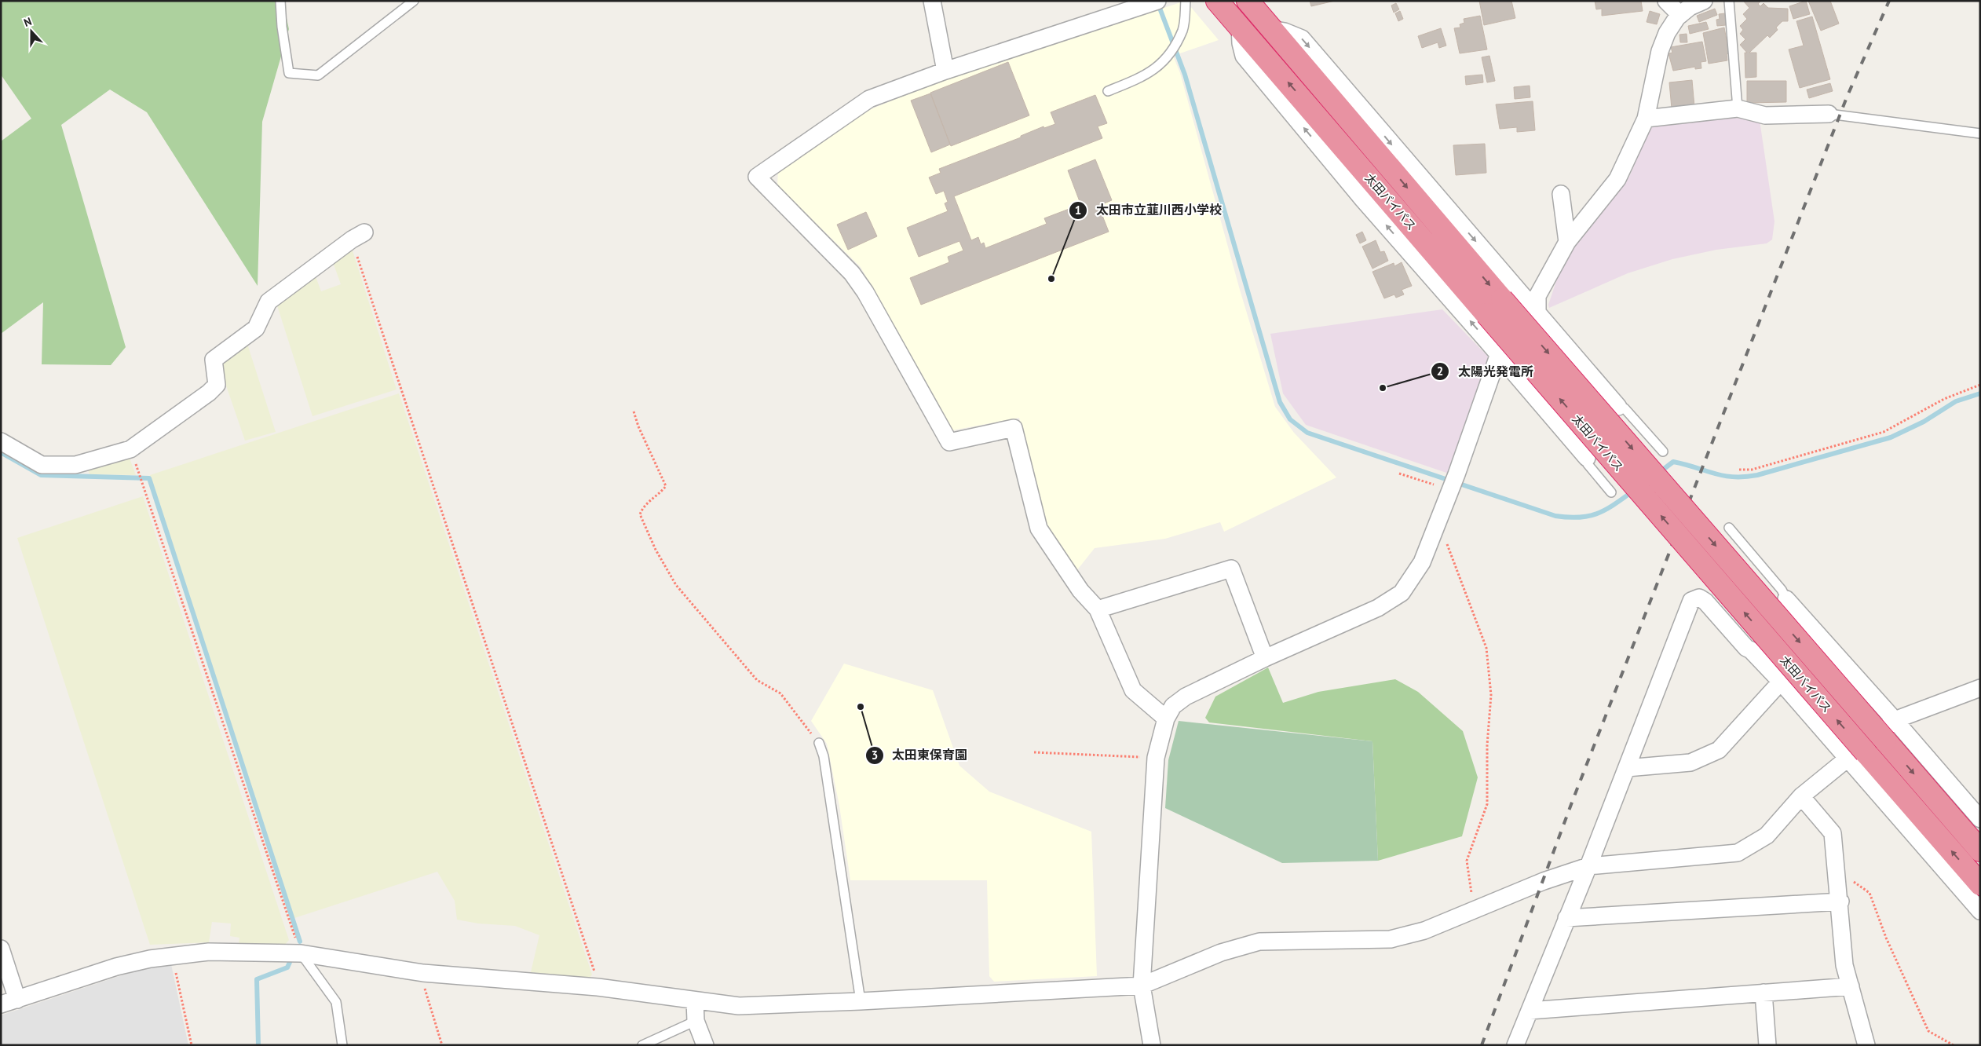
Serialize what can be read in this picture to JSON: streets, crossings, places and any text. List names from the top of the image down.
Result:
{
  "streets": {
    "highway": ["太田バイパス"]
  },
  "places": ["太田市立韮川西小学校", "太陽光発電所", "太田東保育園"],
  "north": "top"
}
